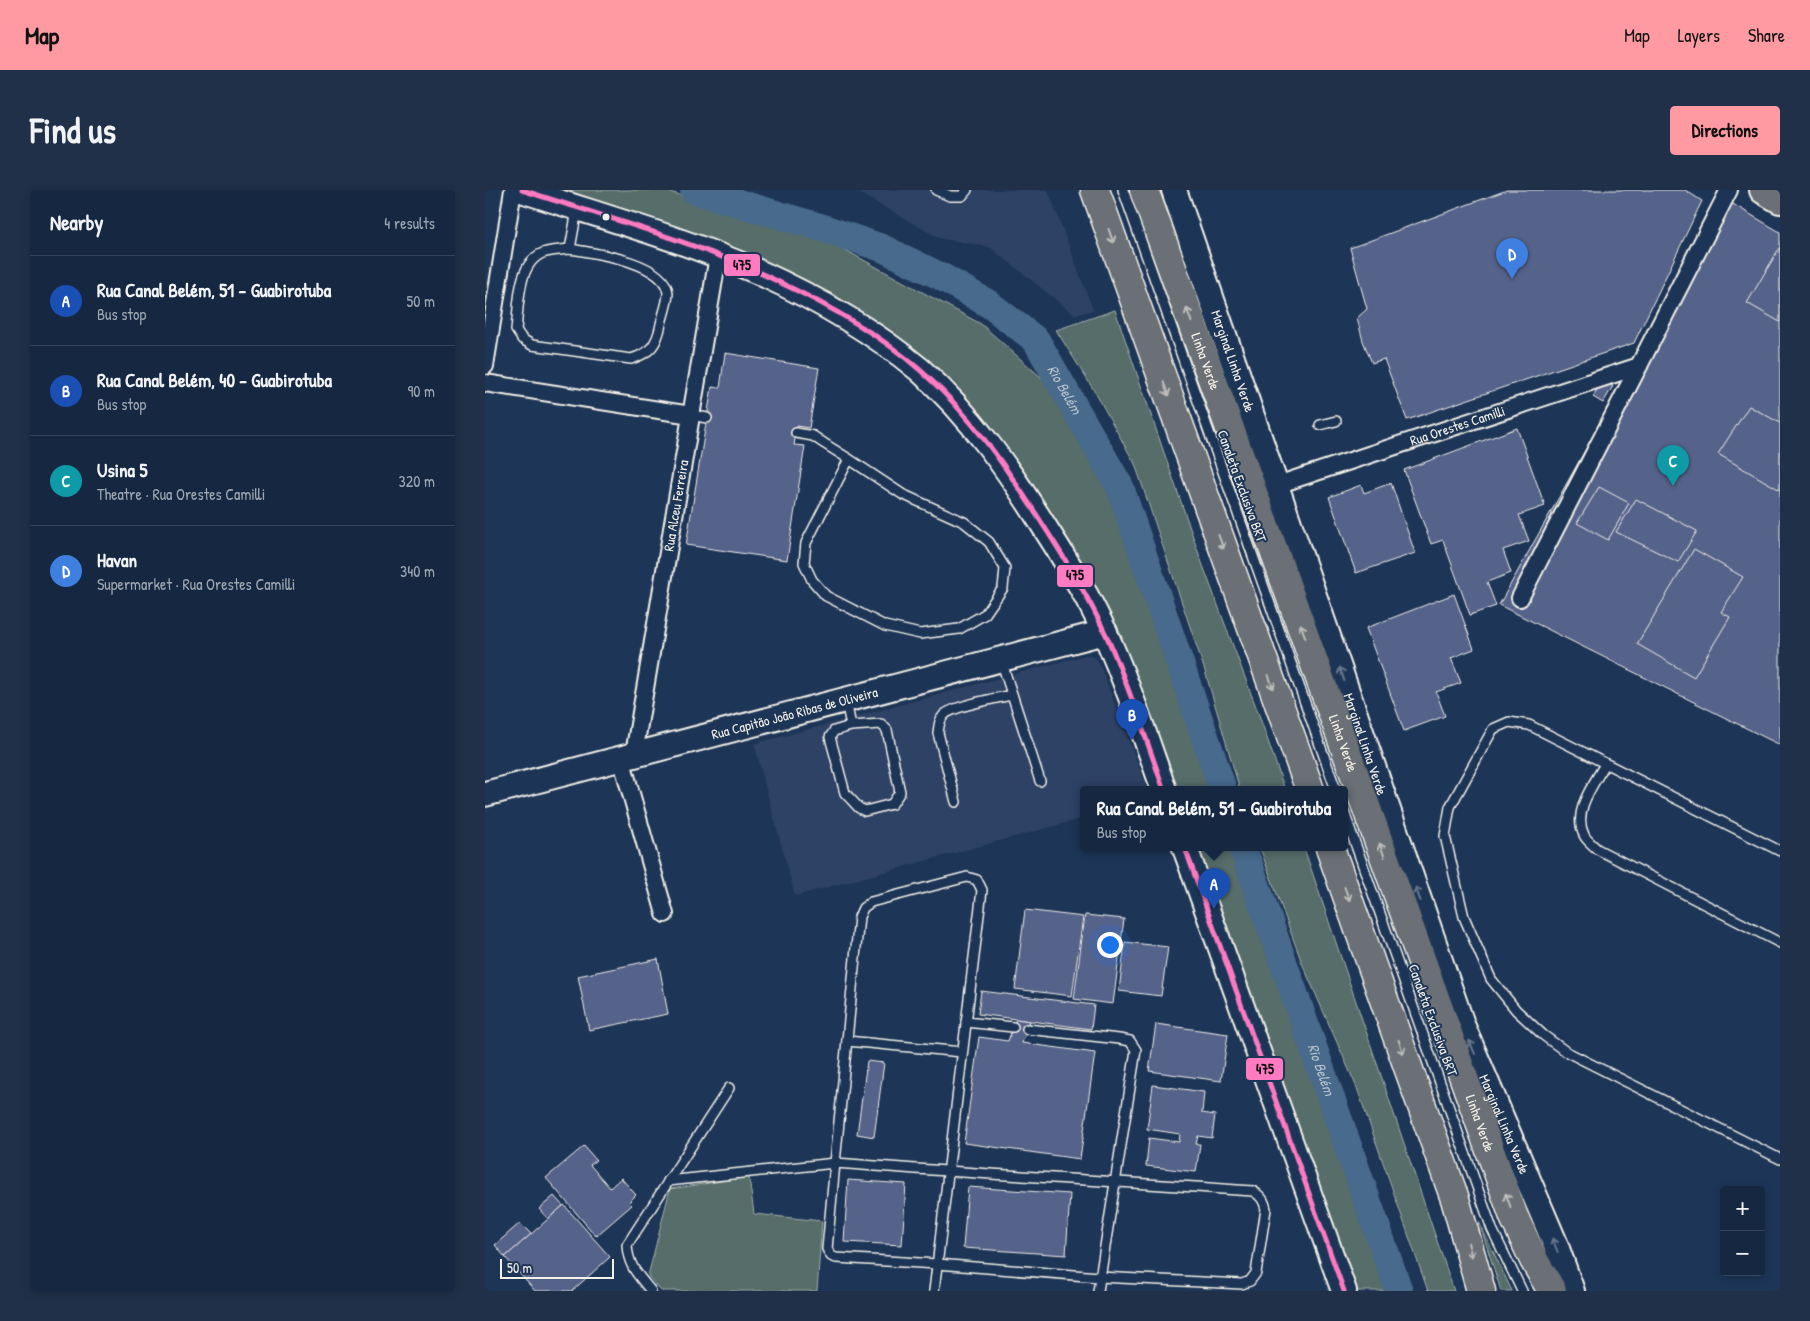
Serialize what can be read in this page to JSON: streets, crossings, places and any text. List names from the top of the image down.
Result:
{
  "streets": {
    "highway": ["Linha Verde"],
    "street": [
      "Marginal Linha Verde",
      "Rua Orestes Camilli",
      "Rua Alceu Ferreira",
      "Rua Capitão João Ribas de Oliveira"
    ],
    "lane": ["Canaleta Exclusiva BRT"]
  },
  "crossings": [
    ["Marginal Linha Verde", "Rua Orestes Camilli"],
    ["Rua Alceu Ferreira", "Rua Capitão João Ribas de Oliveira"]
  ],
  "water": ["Rio Belém"],
  "lines": ["transit line 475"],
  "scale_bar": "50 m",
  "page": {
    "header": "Map",
    "nav": ["Map", "Layers", "Share"],
    "buttons": "Directions",
    "title": "Find us",
    "heading": ["Nearby", "4 results"],
    "pins": [
      "D",
      "C",
      "B",
      "A"
    ],
    "list": [
      {
        "mark": "A",
        "name": "Rua Canal Belém, 51 - Guabirotuba",
        "note": "Bus stop",
        "value": "50 m"
      },
      {
        "mark": "B",
        "name": "Rua Canal Belém, 40 - Guabirotuba",
        "note": "Bus stop",
        "value": "90 m"
      },
      {
        "mark": "C",
        "name": "Usina 5",
        "note": "Theatre · Rua Orestes Camilli",
        "value": "320 m"
      },
      {
        "mark": "D",
        "name": "Havan",
        "note": "Supermarket · Rua Orestes Camilli",
        "value": "340 m"
      }
    ],
    "popup": ["Rua Canal Belém, 51 - Guabirotuba", "Bus stop"],
    "map_buttons": ["+", "−"],
    "scale": "50 m"
  }
}
